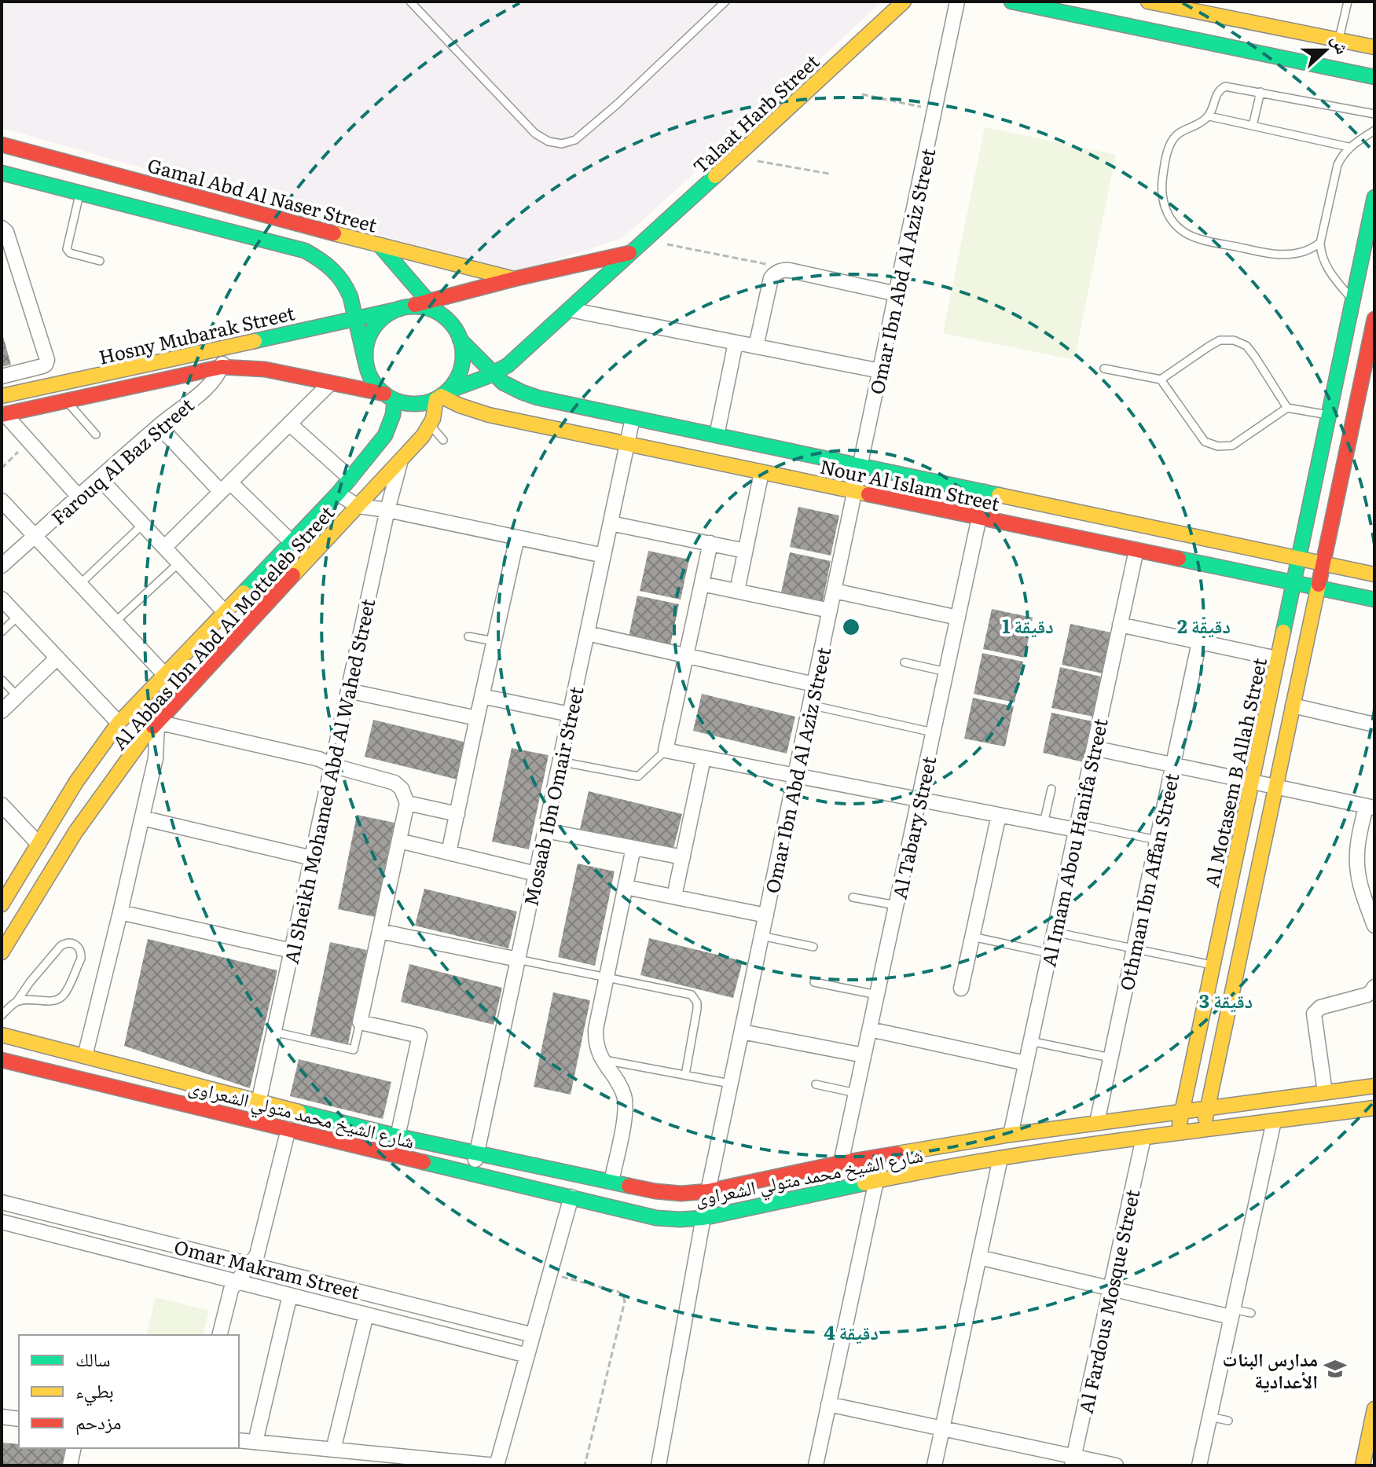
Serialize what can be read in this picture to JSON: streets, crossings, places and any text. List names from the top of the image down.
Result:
{
  "streets": {
    "street": [
      "Talaat Harb Street",
      "Gamal Abd Al Naser Street",
      "Omar Ibn Abd Al Aziz Street",
      "Hosny Mubarak Street",
      "Farouq Al Baz Street",
      "Nour Al Islam Street",
      "Al Abbas Ibn Abd Al Motteleb Street",
      "Al Motasem B Allah Street",
      "Al Sheikh Mohamed Abd Al Wahed Street",
      "Mosaab Ibn Omair Street",
      "Al Tabary Street",
      "Al Imam Abou Hanifa Street",
      "Othman Ibn Affan Street",
      "شارع الشيخ محمد متولي الشعراوى",
      "Omar Makram Street",
      "Al Fardous Mosque Street"
    ]
  },
  "crossings": [
    ["Talaat Harb Street", "Hosny Mubarak Street"],
    ["Talaat Harb Street", "Nour Al Islam Street"],
    ["Talaat Harb Street", "Al Abbas Ibn Abd Al Motteleb Street"],
    ["Omar Ibn Abd Al Aziz Street", "Nour Al Islam Street"],
    ["Omar Ibn Abd Al Aziz Street", "شارع الشيخ محمد متولي الشعراوى"],
    ["Hosny Mubarak Street", "Farouq Al Baz Street"],
    ["Hosny Mubarak Street", "Nour Al Islam Street"],
    ["Hosny Mubarak Street", "Al Abbas Ibn Abd Al Motteleb Street"],
    ["Nour Al Islam Street", "Al Abbas Ibn Abd Al Motteleb Street"],
    ["Nour Al Islam Street", "Al Motasem B Allah Street"],
    ["Nour Al Islam Street", "Mosaab Ibn Omair Street"],
    ["Nour Al Islam Street", "Al Tabary Street"],
    ["Nour Al Islam Street", "Al Imam Abou Hanifa Street"],
    ["Al Abbas Ibn Abd Al Motteleb Street", "Al Sheikh Mohamed Abd Al Wahed Street"],
    ["Al Motasem B Allah Street", "شارع الشيخ محمد متولي الشعراوى"],
    ["Al Sheikh Mohamed Abd Al Wahed Street", "شارع الشيخ محمد متولي الشعراوى"],
    ["Mosaab Ibn Omair Street", "شارع الشيخ محمد متولي الشعراوى"],
    ["Al Tabary Street", "شارع الشيخ محمد متولي الشعراوى"],
    ["Al Imam Abou Hanifa Street", "شارع الشيخ محمد متولي الشعراوى"],
    ["Othman Ibn Affan Street", "شارع الشيخ محمد متولي الشعراوى"],
    ["شارع الشيخ محمد متولي الشعراوى", "Al Fardous Mosque Street"]
  ],
  "places": {
    "school or university": ["مدارس البنات الأعدادية"]
  },
  "legend": ["سالك", "بطيء", "مزدحم"],
  "north": "right",
  "rings": [
    "1 دقيقة",
    "2 دقيقة",
    "3 دقيقة",
    "4 دقيقة"
  ]
}
